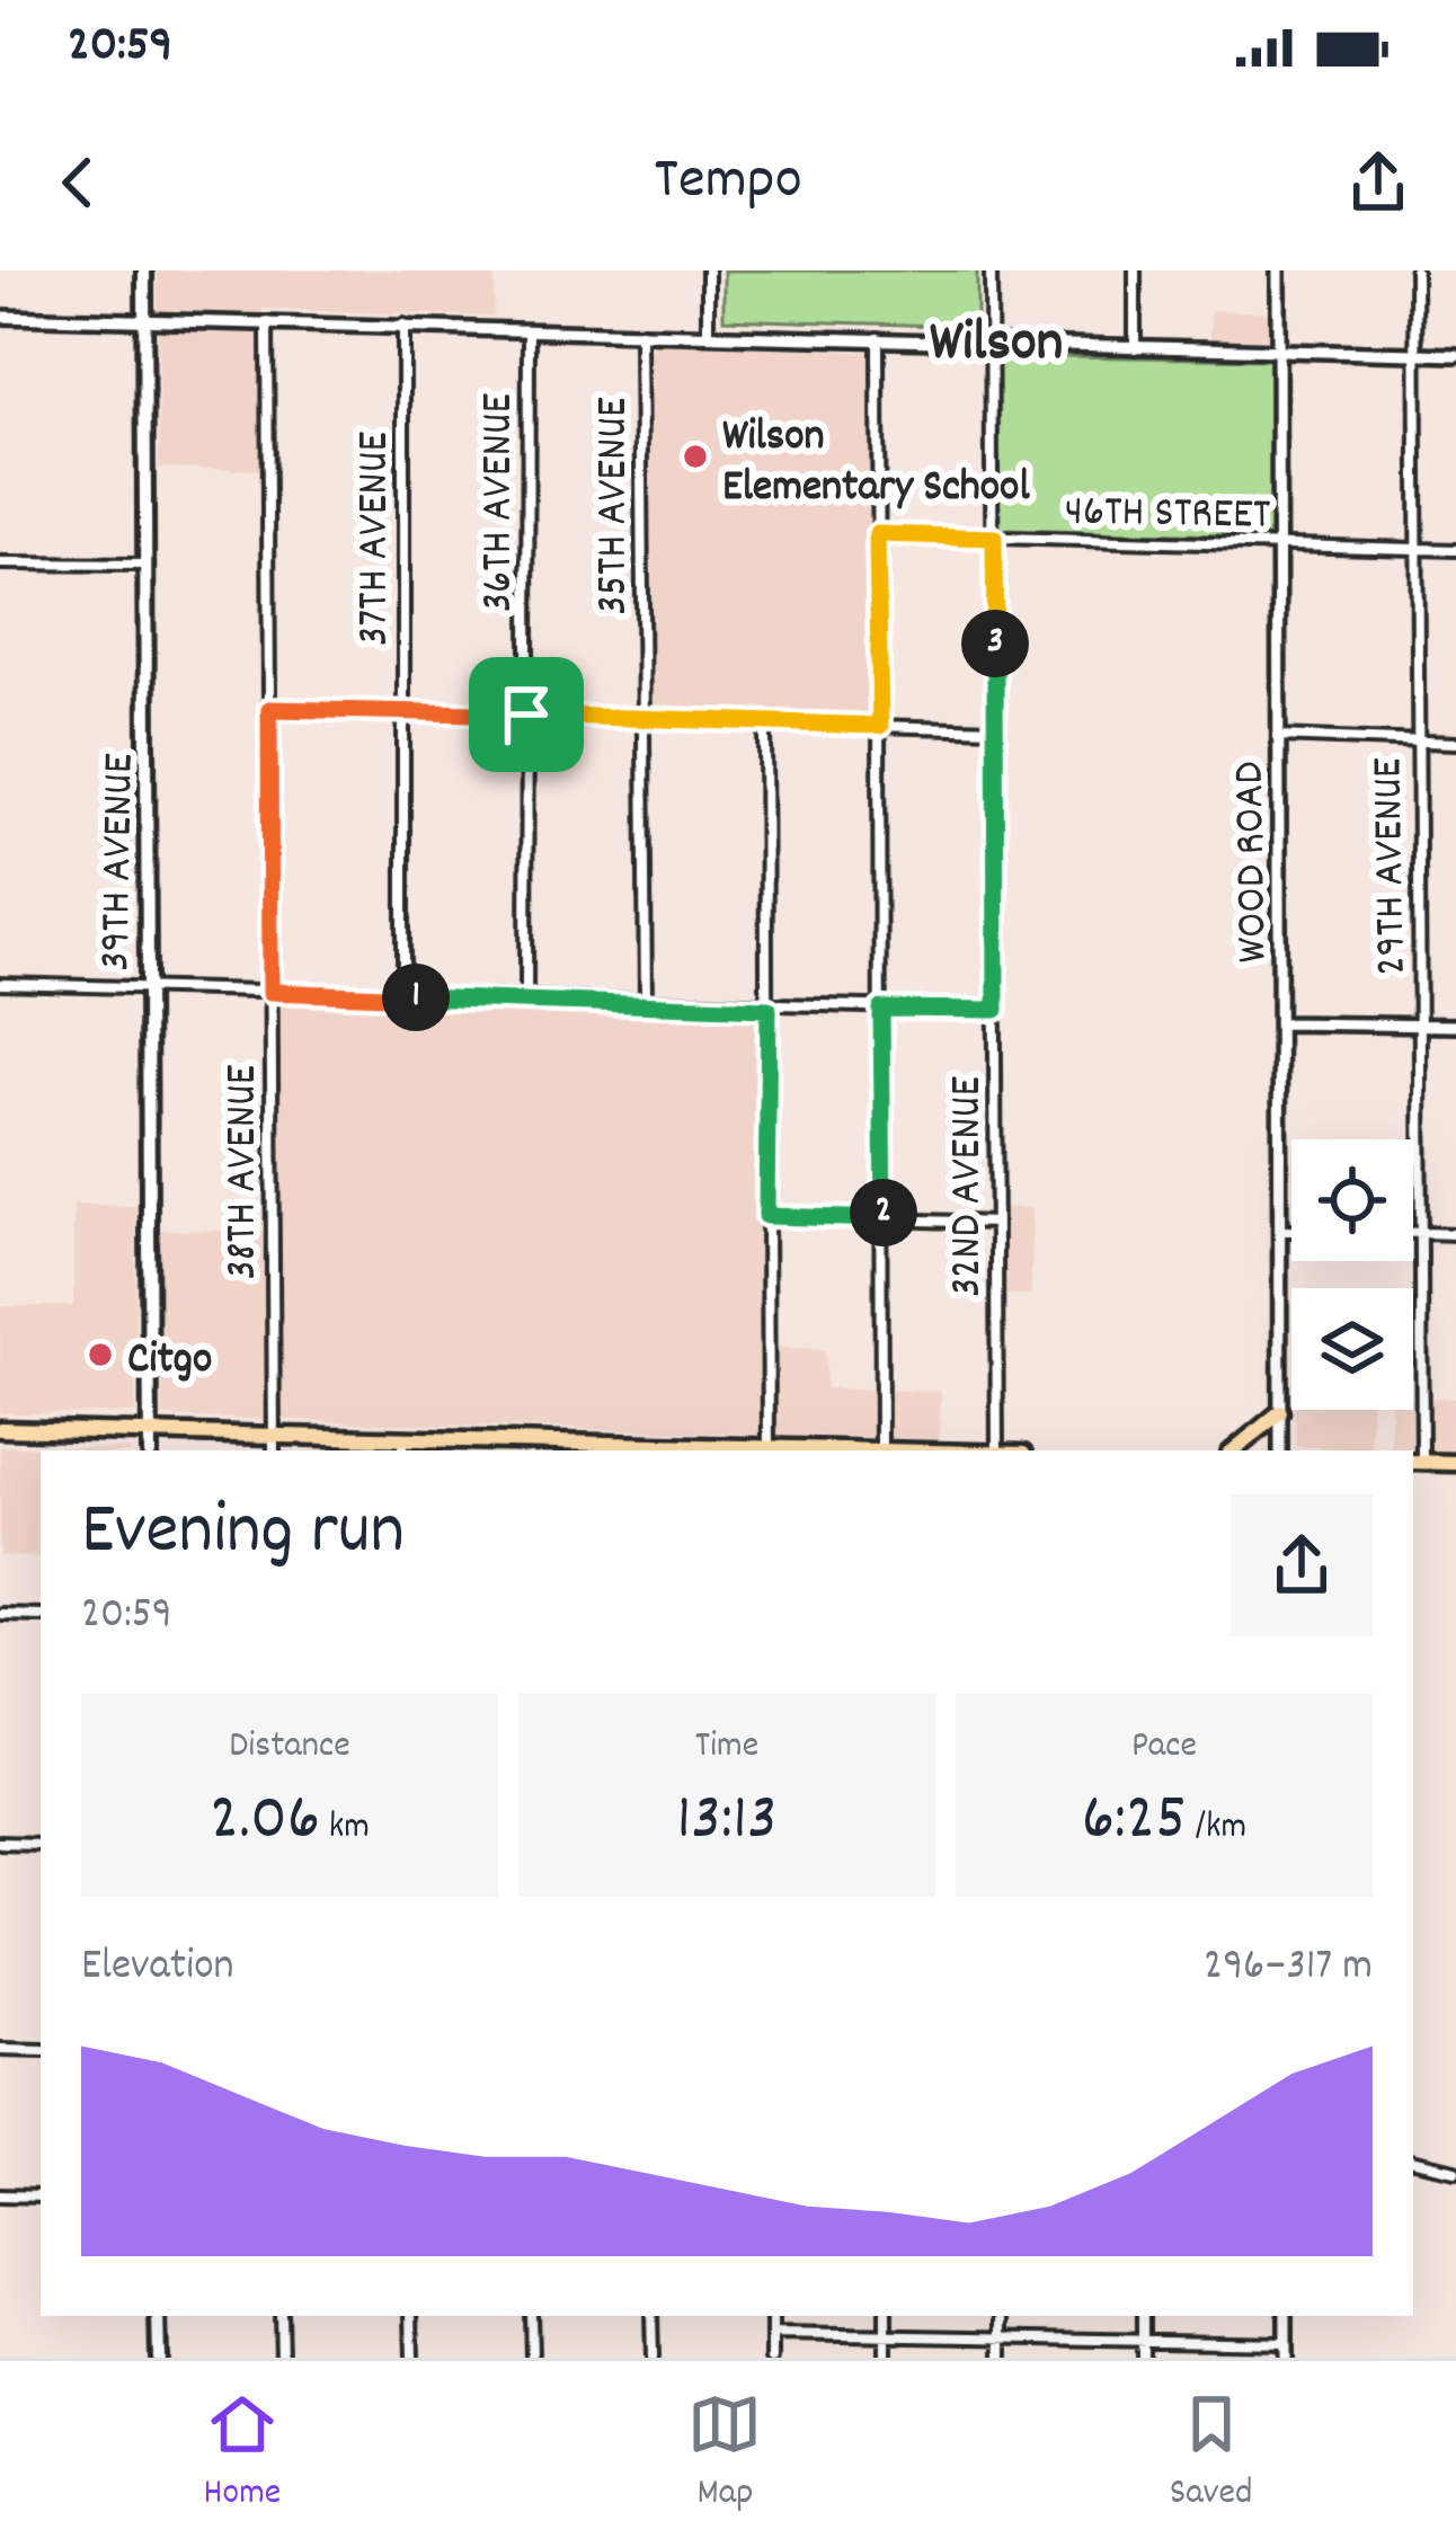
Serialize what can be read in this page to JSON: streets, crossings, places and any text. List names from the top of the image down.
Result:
{
  "streets": {
    "main road": ["39TH AVENUE"],
    "street": [
      "36TH AVENUE",
      "35TH AVENUE",
      "46TH STREET",
      "37TH AVENUE",
      "WOOD ROAD",
      "29TH AVENUE",
      "38TH AVENUE",
      "32ND AVENUE"
    ]
  },
  "crossings": [
    ["46TH STREET", "WOOD ROAD"],
    ["46TH STREET", "29TH AVENUE"],
    ["46TH STREET", "32ND AVENUE"]
  ],
  "districts": ["Wilson"],
  "places": ["Wilson Elementary School", "Citgo"],
  "page": {
    "status": "20:59",
    "header": "Tempo",
    "pins": ["3", "1", "2"],
    "heading": ["Evening run", "20:59"],
    "stats": [
      ["Distance", "2.06 km"],
      ["Time", "13:13"],
      ["Pace", "6:25 /km"]
    ],
    "chart": ["Elevation", "296–317 m"],
    "tabs": ["Home", "Map", "Saved"]
  }
}
